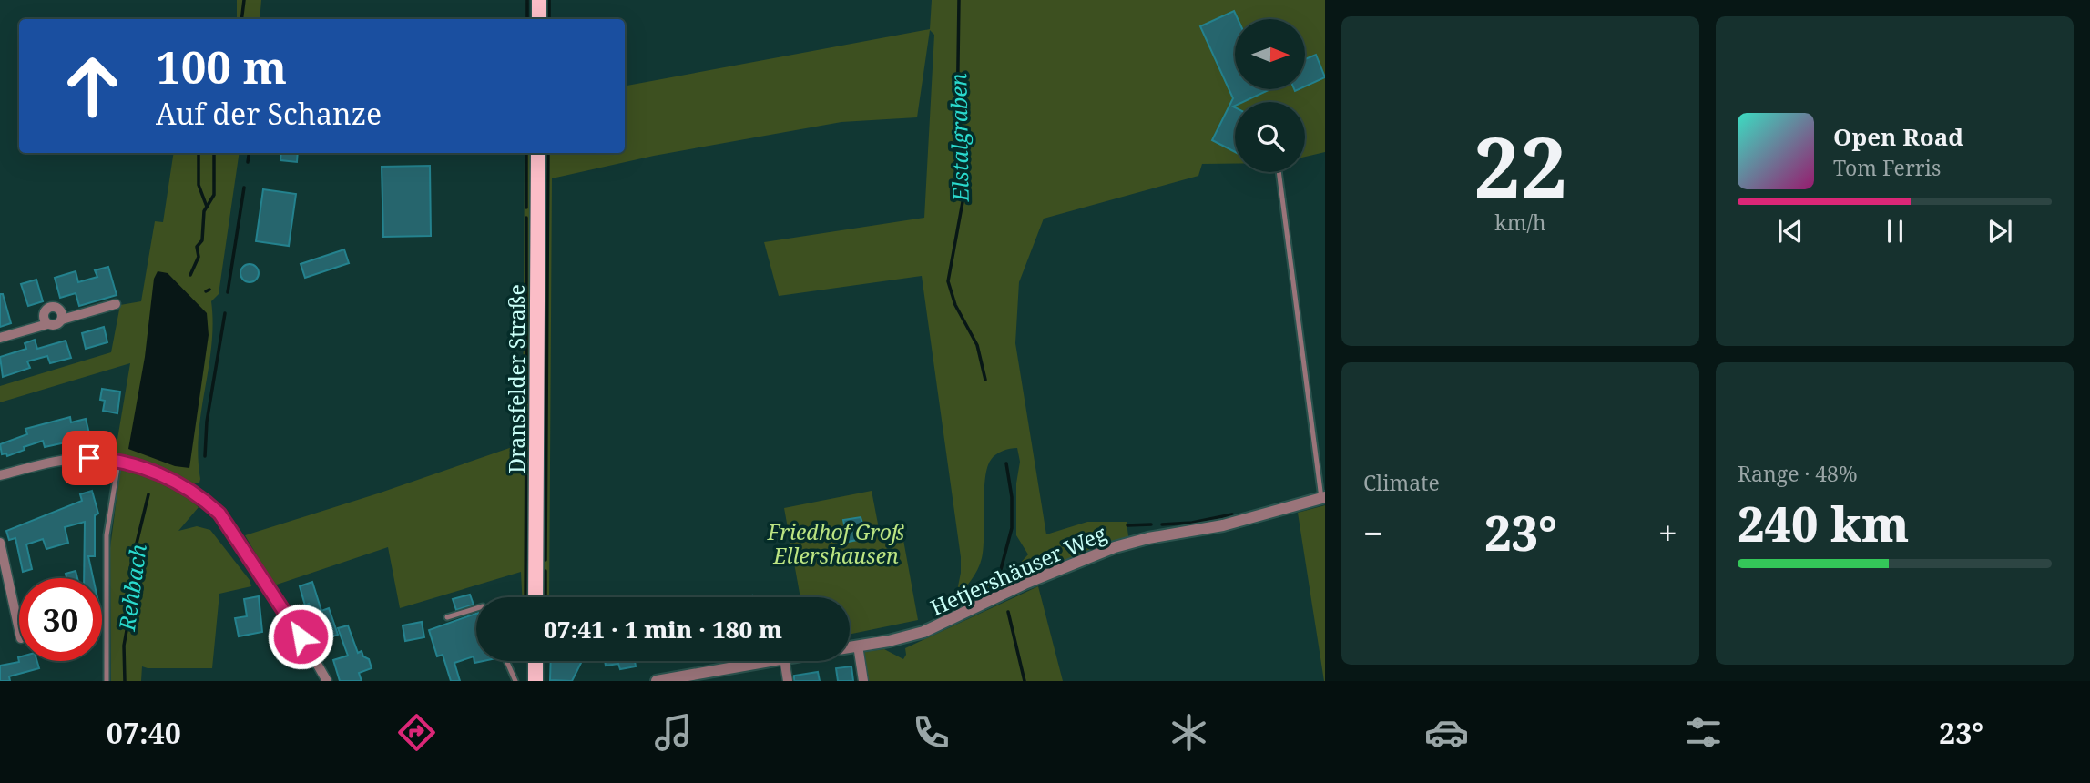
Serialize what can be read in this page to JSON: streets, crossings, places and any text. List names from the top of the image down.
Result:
{
  "streets": {
    "main road": ["Dransfelder Straße"],
    "street": ["Hetjershäuser Weg"]
  },
  "water": ["Elstalgraben", "Rehbach"],
  "parks": ["Friedhof Groß Ellershausen"],
  "north": "right",
  "page": {
    "tile": [
      ["22", "km/h"],
      "Climate",
      ["Range · 48%", "240 km"]
    ],
    "turn": ["100 m", "Auf der Schanze"],
    "song": ["Open Road", "Tom Ferris"],
    "heat": ["−", "23°", "+"],
    "limit": "30",
    "trip": "07:41 · 1 min · 180 m",
    "tabs": ["07:40", "23°"]
  }
}
